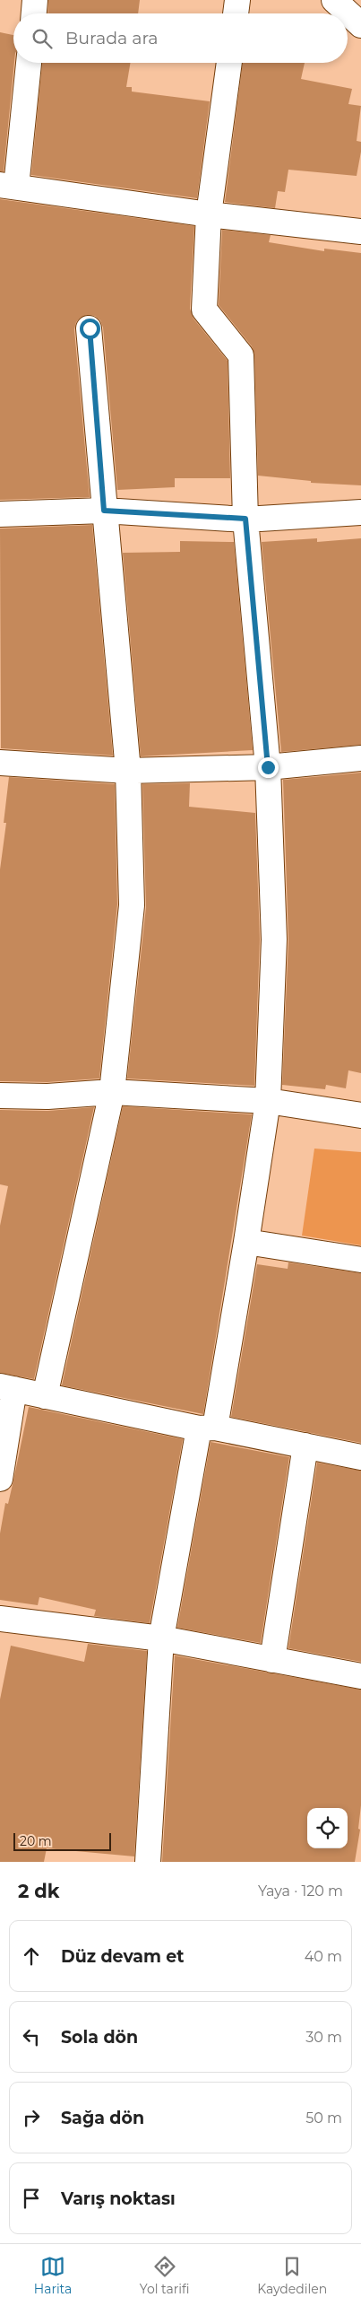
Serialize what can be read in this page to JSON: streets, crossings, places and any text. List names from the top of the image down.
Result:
{
  "scale_bar": "20 m",
  "page": {
    "search": "Burada ara",
    "scale": "20 m",
    "heading": ["2 dk", "Yaya · 120 m"],
    "list": [
      ["Düz devam et", "40 m"],
      ["Sola dön", "30 m"],
      ["Sağa dön", "50 m"],
      "Varış noktası"
    ],
    "nav": ["Harita", "Yol tarifi", "Kaydedilen"]
  }
}
